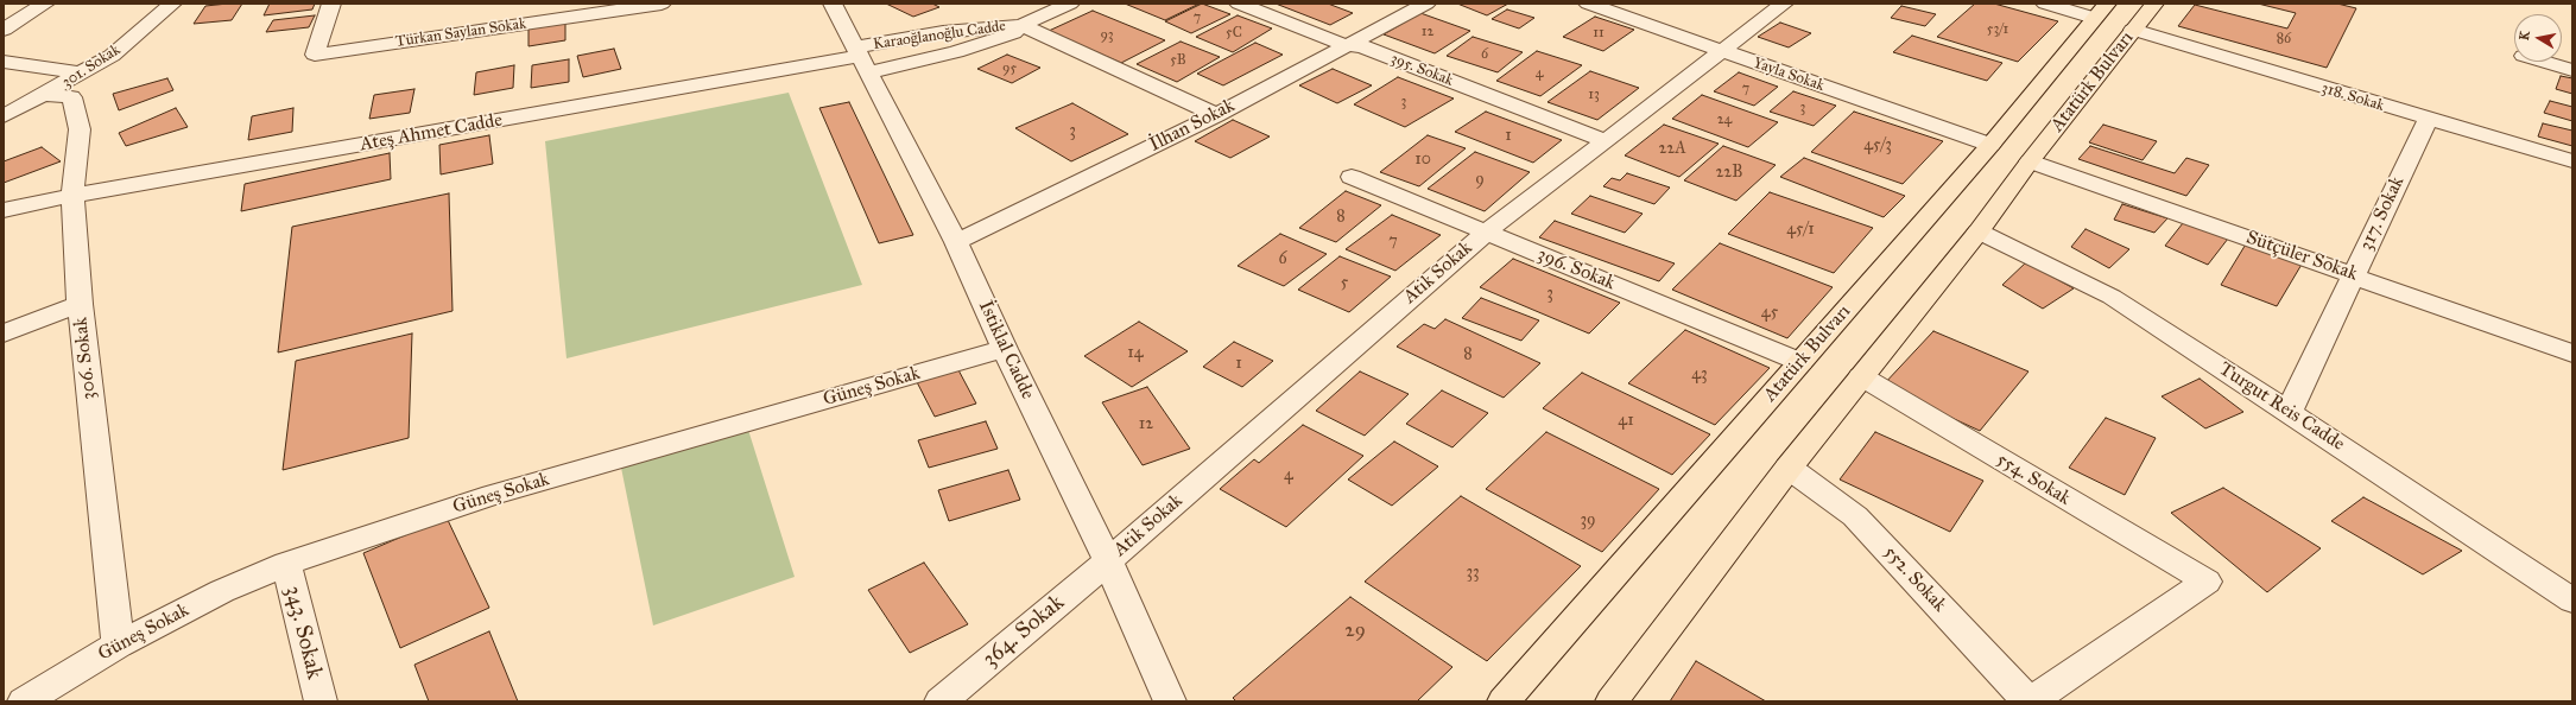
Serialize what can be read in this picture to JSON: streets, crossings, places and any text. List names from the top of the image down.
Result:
{
  "streets": {
    "main road": ["Atatürk Bulvarı"],
    "street": [
      "Türkan Saylan Sokak",
      "Karaoğlanoğlu Cadde",
      "301. Sokak",
      "395. Sokak",
      "Yayla Sokak",
      "318. Sokak",
      "İlhan Sokak",
      "Ateş Ahmet Cadde",
      "317. Sokak",
      "Sütçüler Sokak",
      "396. Sokak",
      "Atik Sokak",
      "İstiklal Cadde",
      "306. Sokak",
      "Güneş Sokak",
      "Turgut Reis Cadde",
      "554. Sokak",
      "552. Sokak",
      "364. Sokak",
      "343. Sokak"
    ]
  },
  "crossings": [
    ["Karaoğlanoğlu Cadde", "Ateş Ahmet Cadde"],
    ["Karaoğlanoğlu Cadde", "İstiklal Cadde"],
    ["301. Sokak", "306. Sokak"],
    ["395. Sokak", "İlhan Sokak"],
    ["395. Sokak", "Atik Sokak"],
    ["Yayla Sokak", "Atatürk Bulvarı"],
    ["Yayla Sokak", "Atik Sokak"],
    ["Atatürk Bulvarı", "318. Sokak"],
    ["Atatürk Bulvarı", "Sütçüler Sokak"],
    ["Atatürk Bulvarı", "396. Sokak"],
    ["Atatürk Bulvarı", "Turgut Reis Cadde"],
    ["Atatürk Bulvarı", "554. Sokak"],
    ["Atatürk Bulvarı", "552. Sokak"],
    ["318. Sokak", "317. Sokak"],
    ["İlhan Sokak", "İstiklal Cadde"],
    ["Ateş Ahmet Cadde", "İstiklal Cadde"],
    ["Ateş Ahmet Cadde", "306. Sokak"],
    ["317. Sokak", "Sütçüler Sokak"],
    ["317. Sokak", "Turgut Reis Cadde"],
    ["396. Sokak", "Atik Sokak"],
    ["Atik Sokak", "İstiklal Cadde"],
    ["Atik Sokak", "364. Sokak"],
    ["İstiklal Cadde", "Güneş Sokak"],
    ["İstiklal Cadde", "364. Sokak"],
    ["306. Sokak", "Güneş Sokak"],
    ["Güneş Sokak", "343. Sokak"],
    ["554. Sokak", "552. Sokak"]
  ],
  "house_numbers": [
    "7",
    "53/1",
    "12",
    "5C",
    "11",
    "93",
    "86",
    "6",
    "5B",
    "95",
    "4",
    "7",
    "13",
    "3",
    "3",
    "24",
    "3",
    "1",
    "45/3",
    "22A",
    "10",
    "22B",
    "9",
    "8",
    "45/1",
    "7",
    "6",
    "5",
    "3",
    "45",
    "14",
    "8",
    "1",
    "43",
    "41",
    "12",
    "4",
    "39",
    "33",
    "29"
  ],
  "north": "left"
}
